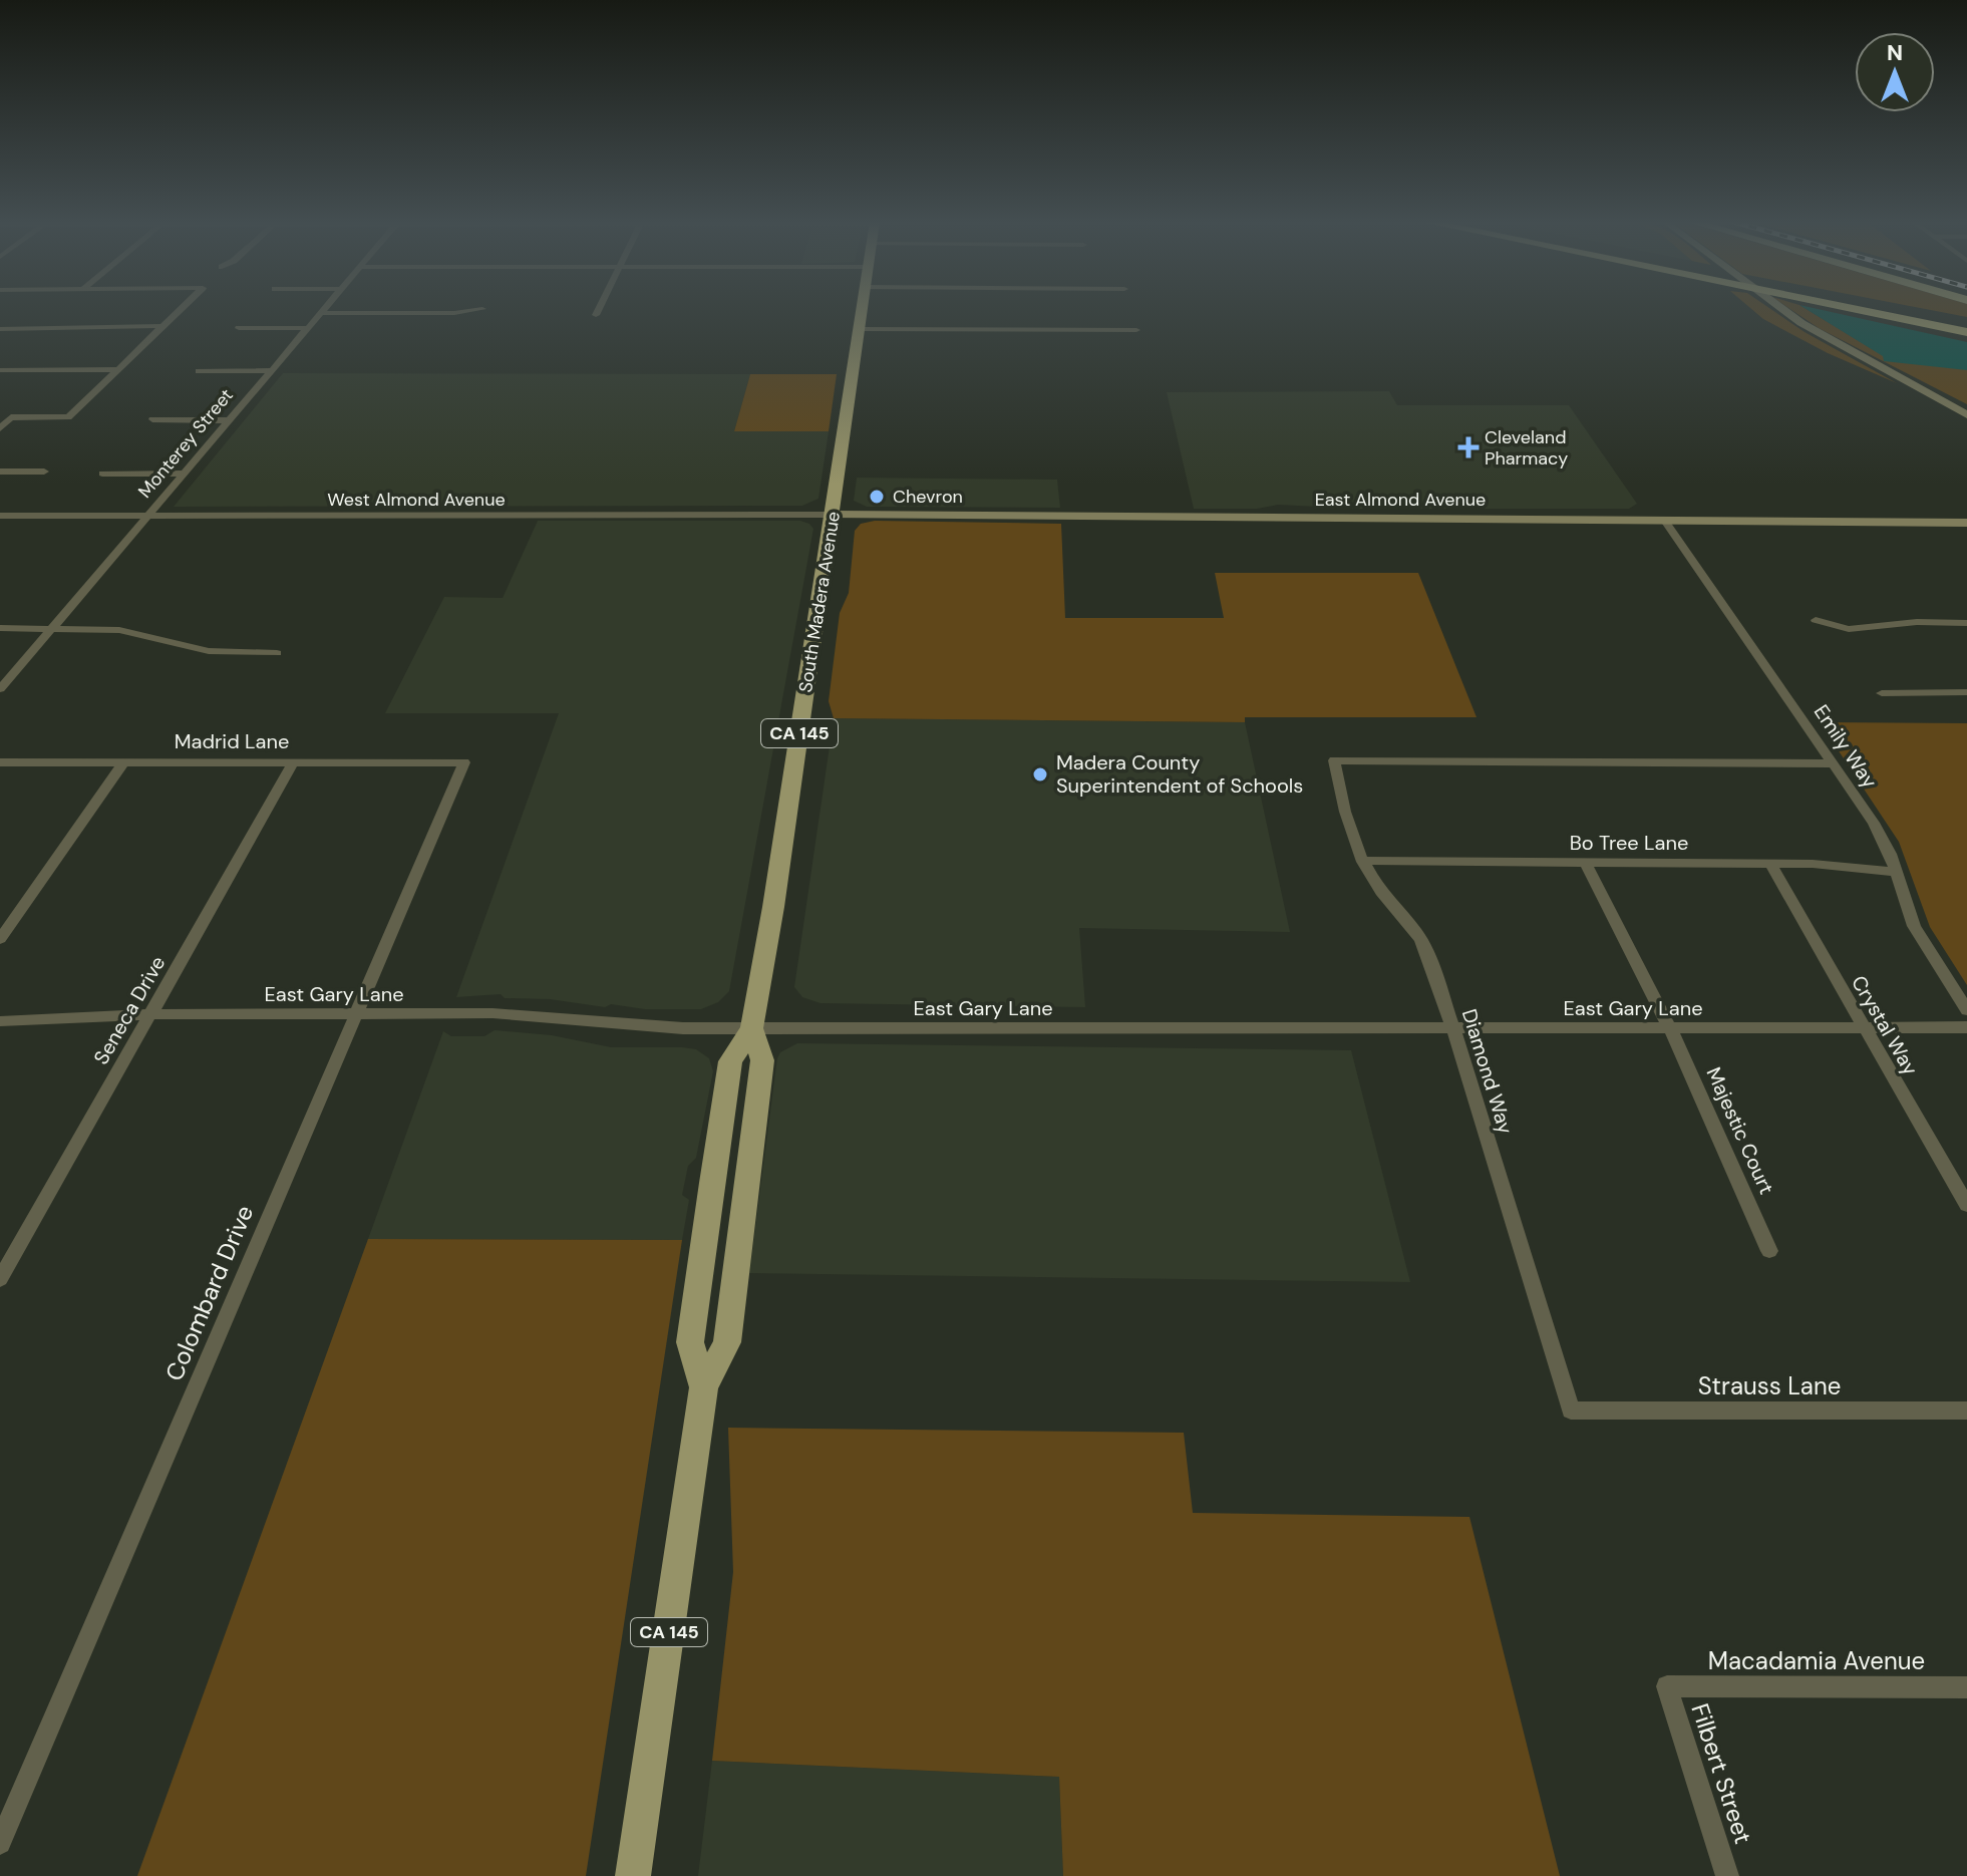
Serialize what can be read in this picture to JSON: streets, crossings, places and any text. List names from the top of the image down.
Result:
{
  "streets": {
    "main road": ["East Almond Avenue", "South Madera Avenue", "CA 145"],
    "street": [
      "Monterey Street",
      "West Almond Avenue",
      "Madrid Lane",
      "Emily Way",
      "Bo Tree Lane",
      "East Gary Lane",
      "Seneca Drive",
      "Crystal Way",
      "Diamond Way",
      "Majestic Court",
      "Colombard Drive",
      "Strauss Lane",
      "Macadamia Avenue",
      "Filbert Street"
    ]
  },
  "crossings": [
    ["Monterey Street", "West Almond Avenue"],
    ["West Almond Avenue", "East Almond Avenue"],
    ["West Almond Avenue", "South Madera Avenue"],
    ["East Almond Avenue", "South Madera Avenue"],
    ["East Almond Avenue", "Emily Way"],
    ["South Madera Avenue", "East Gary Lane"],
    ["Madrid Lane", "Seneca Drive"],
    ["Madrid Lane", "Colombard Drive"],
    ["Emily Way", "Bo Tree Lane"],
    ["Emily Way", "Diamond Way"],
    ["Bo Tree Lane", "Crystal Way"],
    ["Bo Tree Lane", "Diamond Way"],
    ["Bo Tree Lane", "Majestic Court"],
    ["East Gary Lane", "Seneca Drive"],
    ["East Gary Lane", "Crystal Way"],
    ["East Gary Lane", "Diamond Way"],
    ["East Gary Lane", "Majestic Court"],
    ["East Gary Lane", "Colombard Drive"],
    ["Diamond Way", "Strauss Lane"],
    ["Macadamia Avenue", "Filbert Street"]
  ],
  "places": {
    "health": ["Cleveland Pharmacy"],
    "other": ["Chevron", "Madera County Superintendent of Schools"]
  },
  "north": "top"
}
